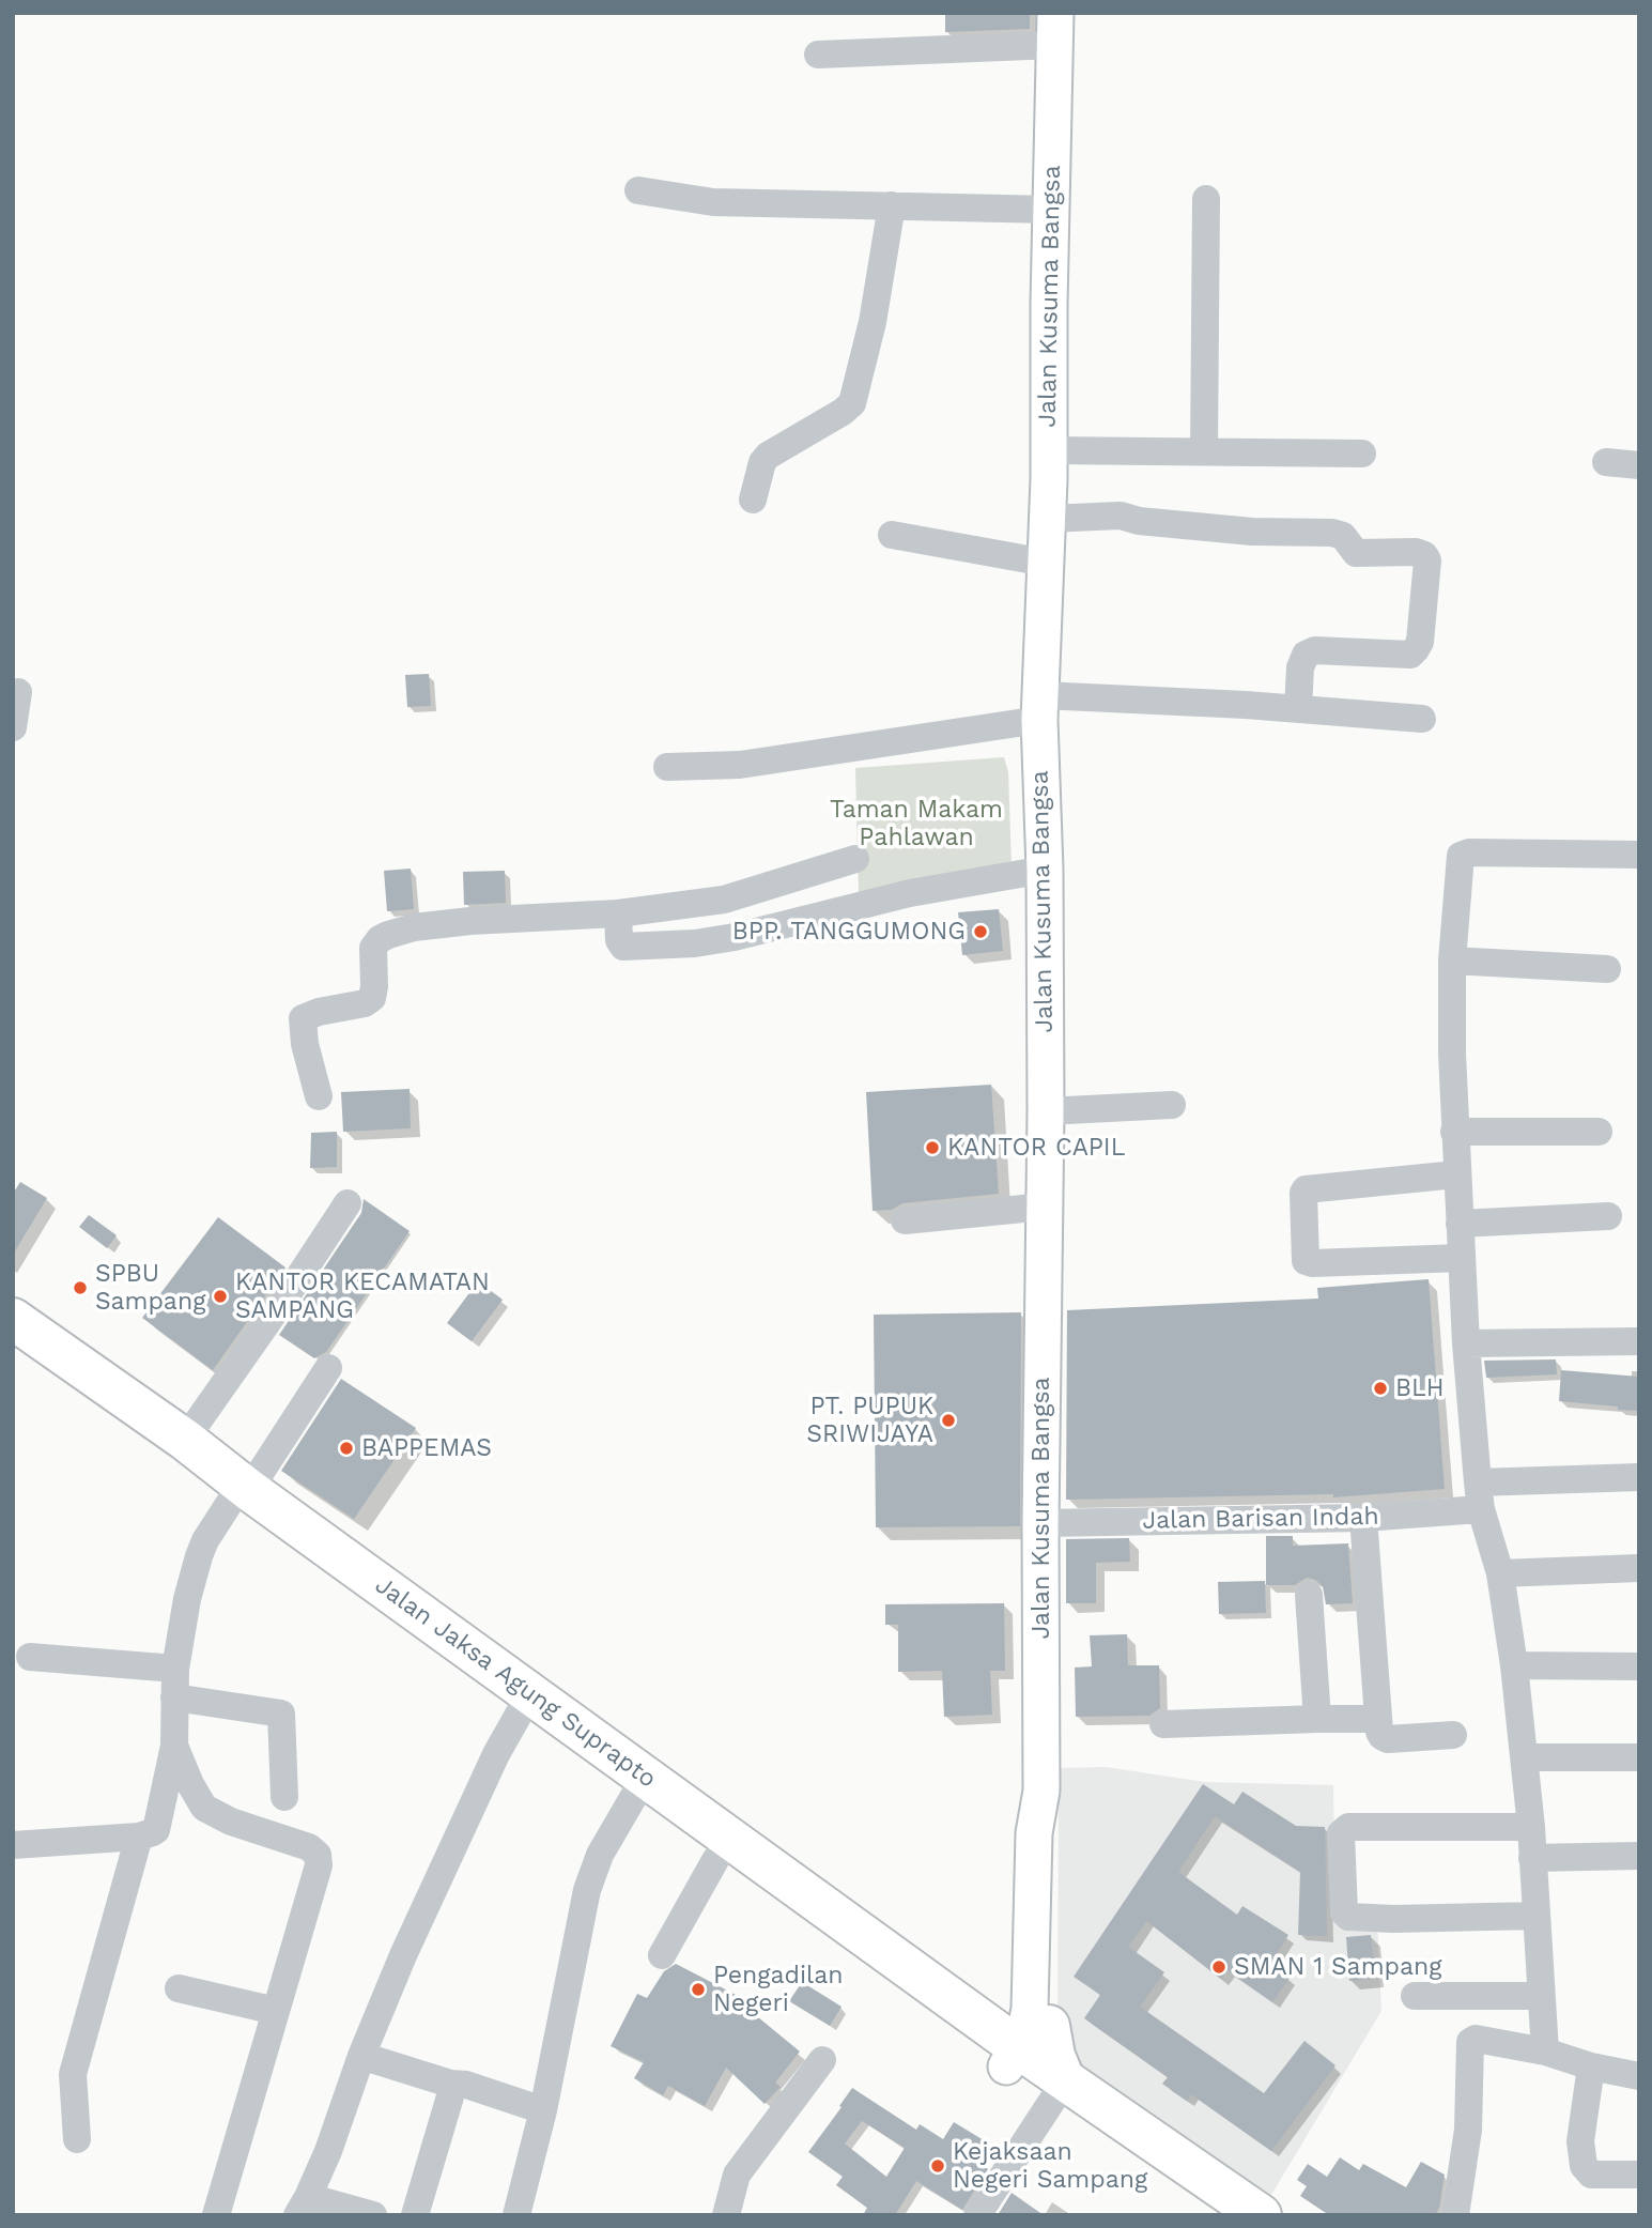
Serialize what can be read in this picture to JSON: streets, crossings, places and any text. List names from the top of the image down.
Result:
{
  "streets": {
    "highway": ["Jalan Jaksa Agung Suprapto"],
    "main road": ["Jalan Kusuma Bangsa"],
    "street": ["Jalan Barisan Indah"]
  },
  "crossings": [
    ["Jalan Kusuma Bangsa", "Jalan Barisan Indah"],
    ["Jalan Kusuma Bangsa", "Jalan Jaksa Agung Suprapto"]
  ],
  "parks": ["Taman Makam Pahlawan"],
  "places": [
    "BPP. TANGGUMONG",
    "KANTOR CAPIL",
    "SPBU Sampang",
    "KANTOR KECAMATAN SAMPANG",
    "BLH",
    "PT. PUPUK SRIWIJAYA",
    "BAPPEMAS",
    "SMAN 1 Sampang",
    "Pengadilan Negeri",
    "Kejaksaan Negeri Sampang"
  ]
}
